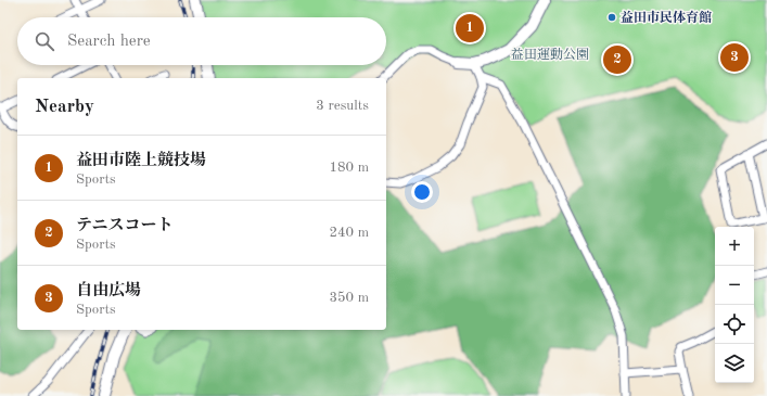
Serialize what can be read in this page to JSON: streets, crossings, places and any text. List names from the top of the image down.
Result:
{
  "parks": ["益田運動公園"],
  "places": ["益田市民体育館"],
  "page": {
    "pins": ["1", "3", "2"],
    "search": "Search here",
    "heading": ["Nearby", "3 results"],
    "list": [
      {
        "mark": "1",
        "name": "益田市陸上競技場",
        "note": "Sports",
        "value": "180 m"
      },
      {
        "mark": "2",
        "name": "テニスコート",
        "note": "Sports",
        "value": "240 m"
      },
      {
        "mark": "3",
        "name": "自由広場",
        "note": "Sports",
        "value": "350 m"
      }
    ],
    "map_buttons": ["+", "−"]
  }
}
